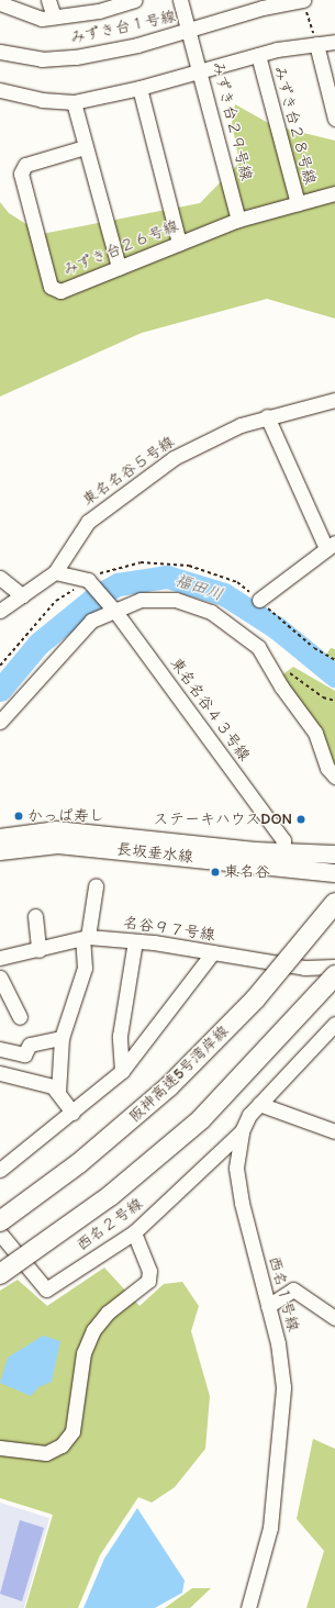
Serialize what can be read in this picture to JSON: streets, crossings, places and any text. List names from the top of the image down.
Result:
{
  "streets": {
    "highway": ["阪神高速5号湾岸線"],
    "main road": ["長坂垂水線"],
    "street": [
      "みずき台１号線",
      "みずき台２９号線",
      "みずき台２８号線",
      "みずき台２６号線",
      "東名名谷５号線",
      "東名名谷４３号線",
      "名谷９７号線",
      "西名２号線",
      "西名１号線"
    ]
  },
  "crossings": [
    ["みずき台１号線", "みずき台２９号線"],
    ["みずき台２９号線", "みずき台２６号線"],
    ["みずき台２８号線", "みずき台２６号線"],
    ["東名名谷５号線", "東名名谷４３号線"],
    ["東名名谷４３号線", "長坂垂水線"],
    ["西名２号線", "西名１号線"]
  ],
  "water": ["福田川"],
  "places": ["かっぱ寿し", "ステーキハウスDON", "東名谷"]
}
